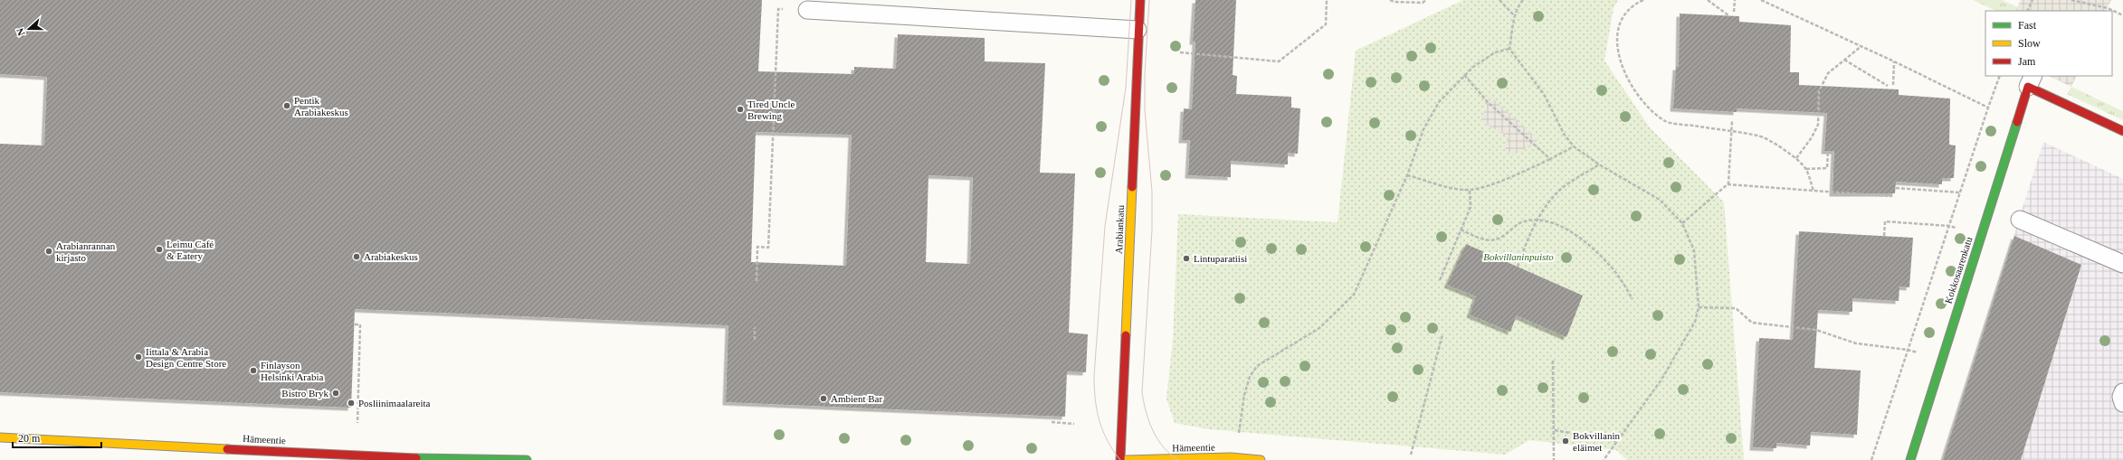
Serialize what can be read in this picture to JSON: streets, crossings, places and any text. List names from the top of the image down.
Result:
{
  "streets": {
    "street": ["Arabiankatu", "Kokkosaarenkatu", "Hämeentie"]
  },
  "parks": ["Bokvillaninpuisto"],
  "places": [
    "Pentik Arabiakeskus",
    "Tired Uncle Brewing",
    "Leimu Café & Eatery",
    "Arabianrannan kirjasto",
    "Arabiakeskus",
    "Lintuparatiisi",
    "Iittala & Arabia Design Centre Store",
    "Finlayson Helsinki Arabia",
    "Bistro Bryk",
    "Ambient Bar",
    "Posliinimaalareita",
    "Bokvillanin eläimet"
  ],
  "legend": ["Fast", "Slow", "Jam"],
  "scale_bar": "20 m",
  "north": "left"
}
